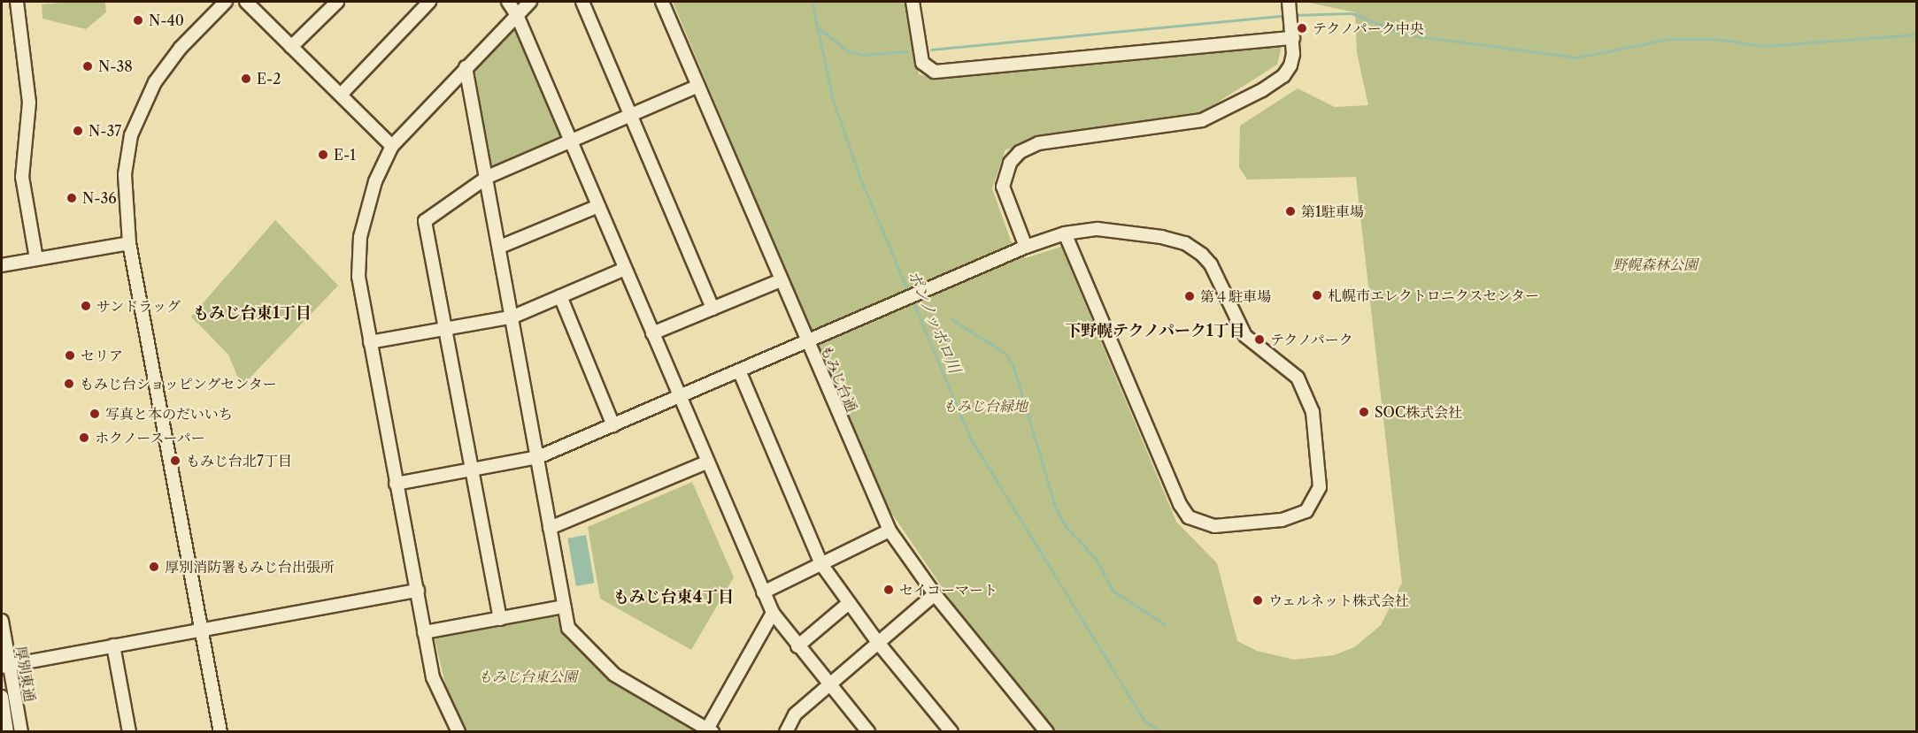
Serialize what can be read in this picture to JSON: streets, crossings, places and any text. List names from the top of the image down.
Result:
{
  "streets": {
    "street": ["もみじ台通", "厚別東通"]
  },
  "districts": ["もみじ台東1丁目", "下野幌テクノパーク1丁目", "もみじ台東4丁目"],
  "water": ["ポンノッポロ川"],
  "parks": ["野幌森林公園", "もみじ台緑地", "もみじ台東公園"],
  "places": [
    "N-40",
    "テクノパーク中央",
    "N-38",
    "E-2",
    "N-37",
    "E-1",
    "N-36",
    "第1駐車場",
    "札幌市エレクトロニクスセンター",
    "第４駐車場",
    "サンドラッグ",
    "テクノパーク",
    "セリア",
    "もみじ台ショッピングセンター",
    "SOC株式会社",
    "写真と本のだいいち",
    "ホクノースーパー",
    "もみじ台北7丁目",
    "厚別消防署もみじ台出張所",
    "セイコーマート",
    "ウェルネット株式会社"
  ]
}
